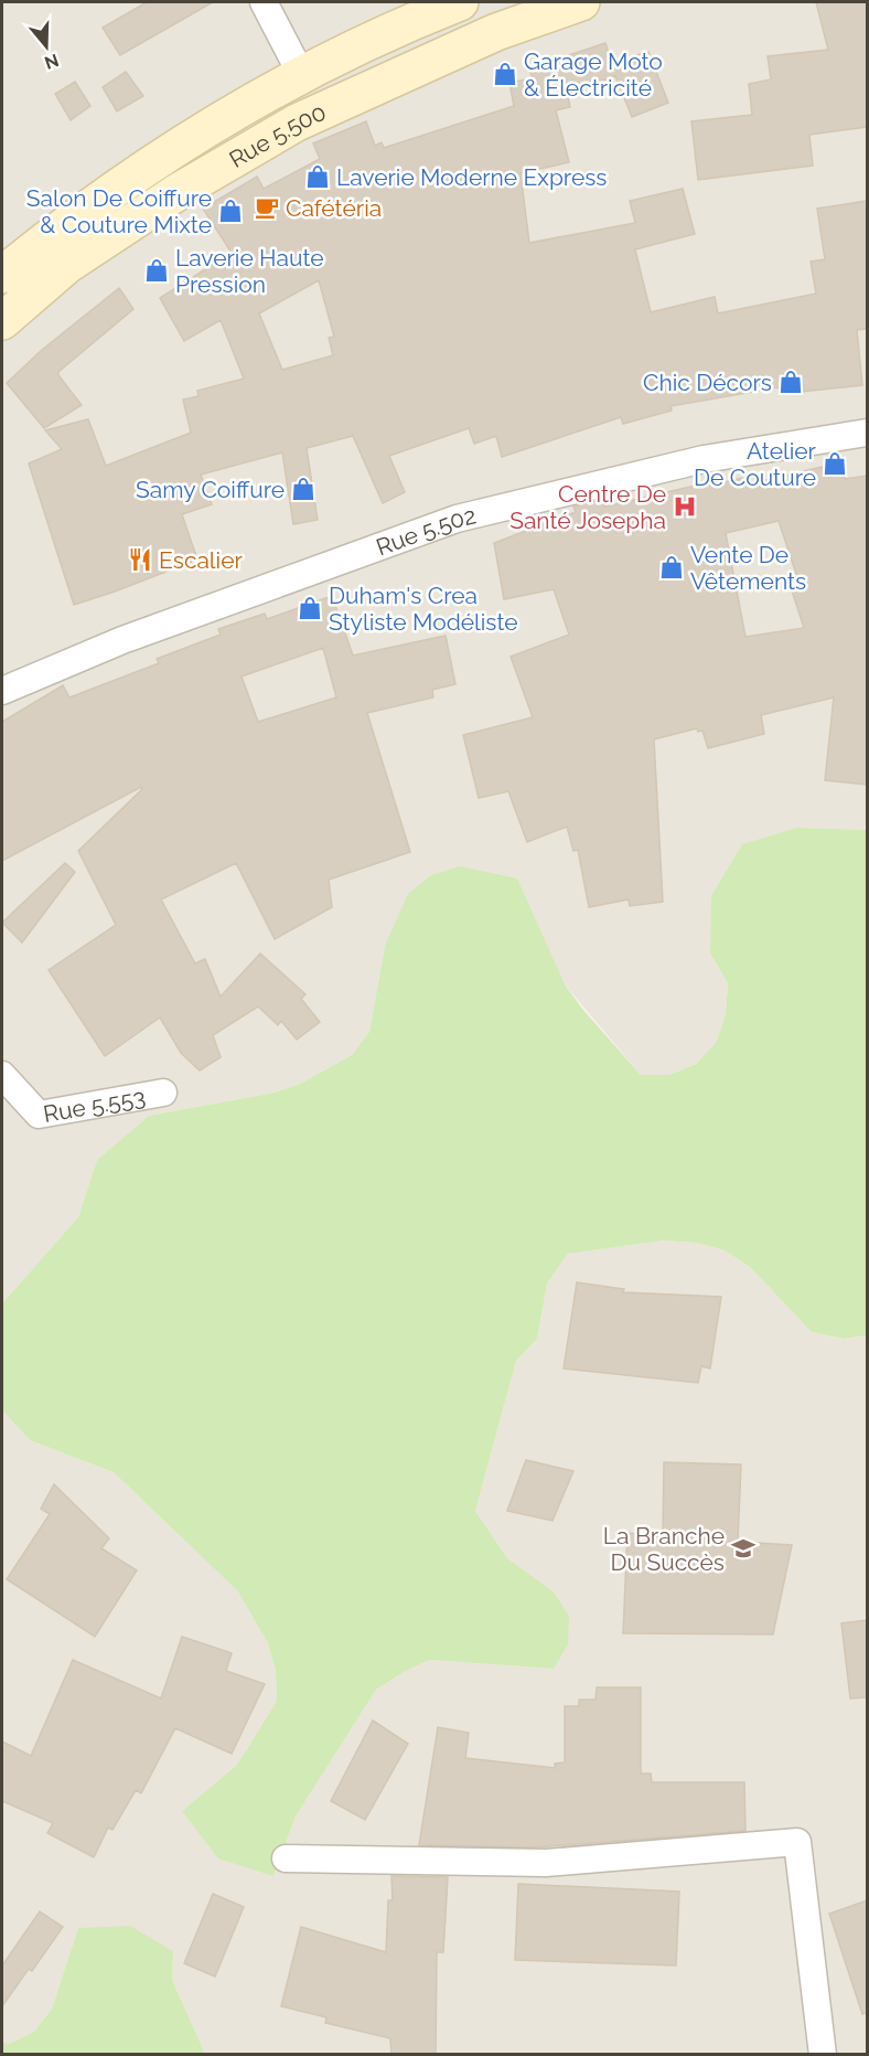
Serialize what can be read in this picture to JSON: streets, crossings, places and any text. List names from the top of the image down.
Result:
{
  "streets": {
    "main road": ["Rue 5.500"],
    "street": ["Rue 5.502", "Rue 5.553"]
  },
  "places": {
    "shop": [
      "Garage Moto & Électricité",
      "Laverie Moderne Express",
      "Salon De Coiffure & Couture Mixte",
      "Laverie Haute Pression",
      "Chic Décors",
      "Atelier De Couture",
      "Samy Coiffure",
      "Vente De Vêtements",
      "Duham's Crea Styliste Modéliste"
    ],
    "cafe": ["Cafétéria"],
    "hospital": ["Centre De Santé Josepha"],
    "restaurant": ["Escalier"],
    "school or university": ["La Branche Du Succès"]
  },
  "north": "bottom"
}
